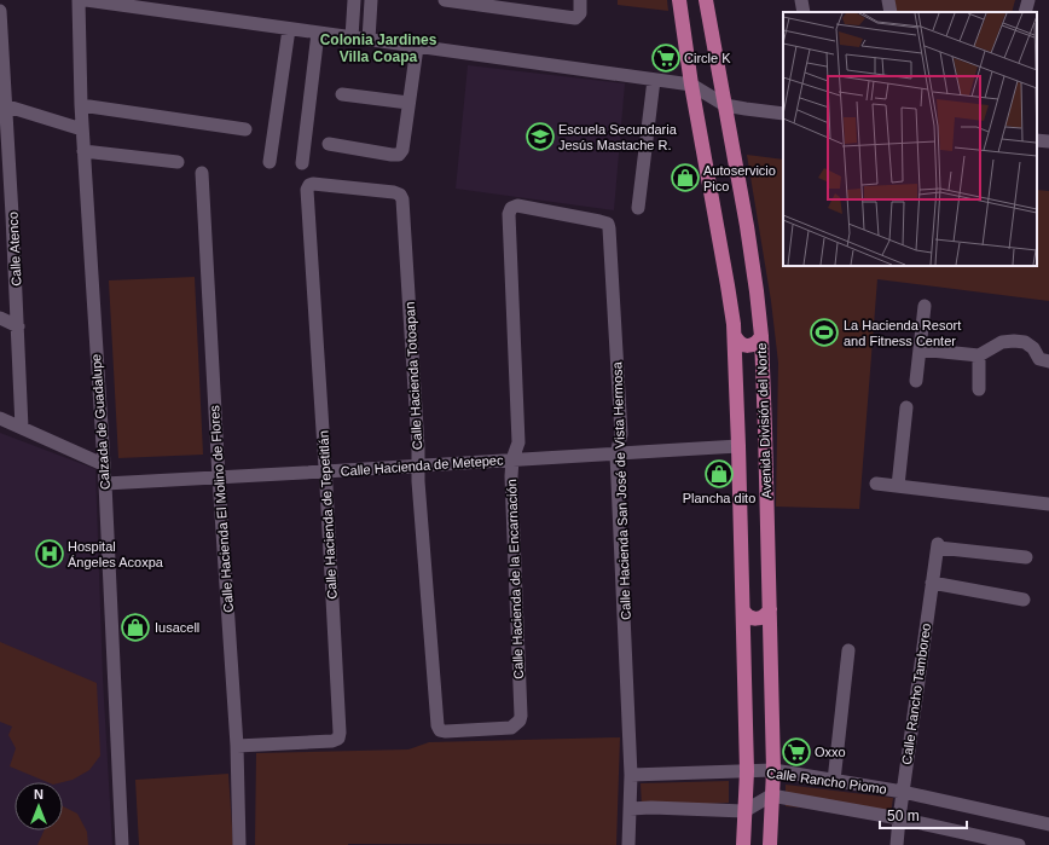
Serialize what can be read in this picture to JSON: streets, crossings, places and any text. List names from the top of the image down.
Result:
{
  "streets": {
    "main road": ["Avenida División del Norte"],
    "street": [
      "Calle Atenco",
      "Calle Hacienda Totoapan",
      "Calzada de Guadalupe",
      "Calle Hacienda de Metepec",
      "Calle Hacienda San José de Vista Hermosa",
      "Calle Hacienda El Molino de Flores",
      "Calle Hacienda de Tepetitlán",
      "Calle Hacienda de la Encarnación",
      "Calle Rancho Tamboreo",
      "Calle Rancho Piomo"
    ]
  },
  "crossings": [
    ["Calle Hacienda Totoapan", "Calle Hacienda de Metepec"],
    ["Calle Hacienda Totoapan", "Calle Hacienda de Tepetitlán"],
    ["Calle Hacienda Totoapan", "Calle Hacienda de la Encarnación"],
    ["Avenida División del Norte", "Calle Hacienda de Metepec"],
    ["Avenida División del Norte", "Calle Rancho Piomo"],
    ["Calzada de Guadalupe", "Calle Hacienda de Metepec"],
    ["Calle Hacienda de Metepec", "Calle Hacienda San José de Vista Hermosa"],
    ["Calle Hacienda de Metepec", "Calle Hacienda El Molino de Flores"],
    ["Calle Hacienda de Metepec", "Calle Hacienda de Tepetitlán"],
    ["Calle Hacienda de Metepec", "Calle Hacienda de la Encarnación"],
    ["Calle Hacienda San José de Vista Hermosa", "Calle Hacienda de la Encarnación"],
    ["Calle Hacienda San José de Vista Hermosa", "Calle Rancho Piomo"],
    ["Calle Hacienda El Molino de Flores", "Calle Hacienda de Tepetitlán"],
    ["Calle Rancho Tamboreo", "Calle Rancho Piomo"]
  ],
  "districts": ["Colonia Jardines Villa Coapa"],
  "places": {
    "supermarket": ["Circle K", "Oxxo"],
    "school or university": ["Escuela Secundaria Jesús Mastache R."],
    "shop": ["Autoservicio Pico", "Plancha dito", "Iusacell"],
    "sports": ["La Hacienda Resort and Fitness Center"],
    "hospital": ["Hospital Ángeles Acoxpa"]
  },
  "scale_bar": "50 m",
  "north": "top"
}
